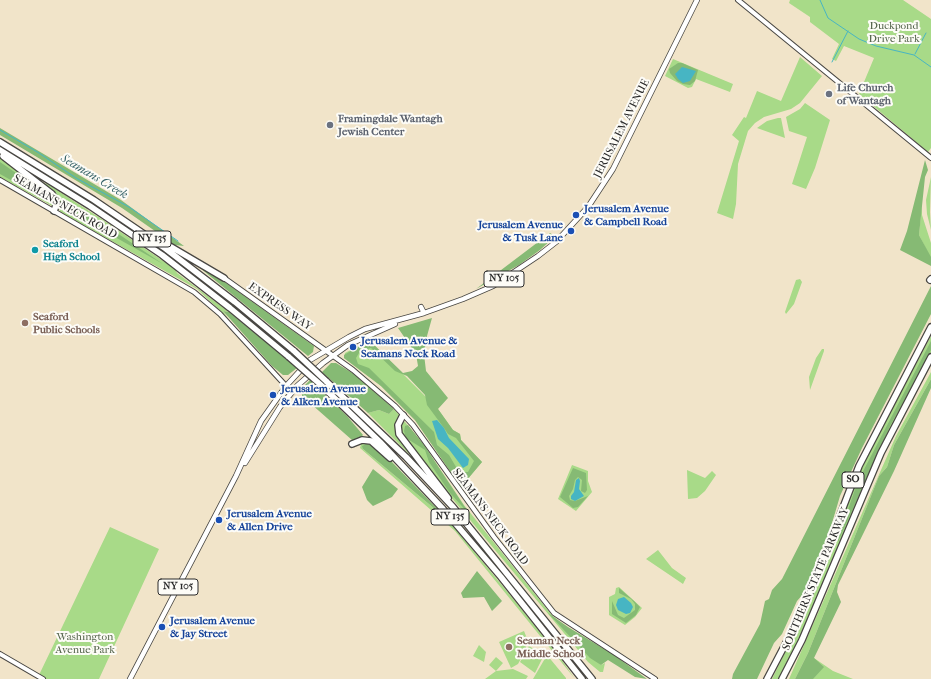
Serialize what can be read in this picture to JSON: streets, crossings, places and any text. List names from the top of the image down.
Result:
{
  "streets": {
    "highway": ["NY 135", "SO", "SOUTHERN STATE PARKWAY"],
    "main road": [
      "JERUSALEM AVENUE",
      "SEAMANS NECK ROAD",
      "NY 105",
      "EXPRESS WAY"
    ]
  },
  "crossings": [
    ["JERUSALEM AVENUE", "SEAMANS NECK ROAD"],
    ["JERUSALEM AVENUE", "EXPRESS WAY"],
    ["SEAMANS NECK ROAD", "EXPRESS WAY"]
  ],
  "water": ["Seamans Creek"],
  "parks": ["Duckpond Drive Park", "Washington Avenue Park"],
  "places": [
    "Life Church of Wantagh",
    "Framingdale Wantagh Jewish Center",
    "Jerusalem Avenue & Campbell Road",
    "Jerusalem Avenue & Tusk Lane",
    "Seaford High School",
    "Seaford Public Schools",
    "Jerusalem Avenue & Seamans Neck Road",
    "Jerusalem Avenue & Alken Avenue",
    "Jerusalem Avenue & Allen Drive",
    "Jerusalem Avenue & Jay Street",
    "Seaman Neck Middle School"
  ]
}
